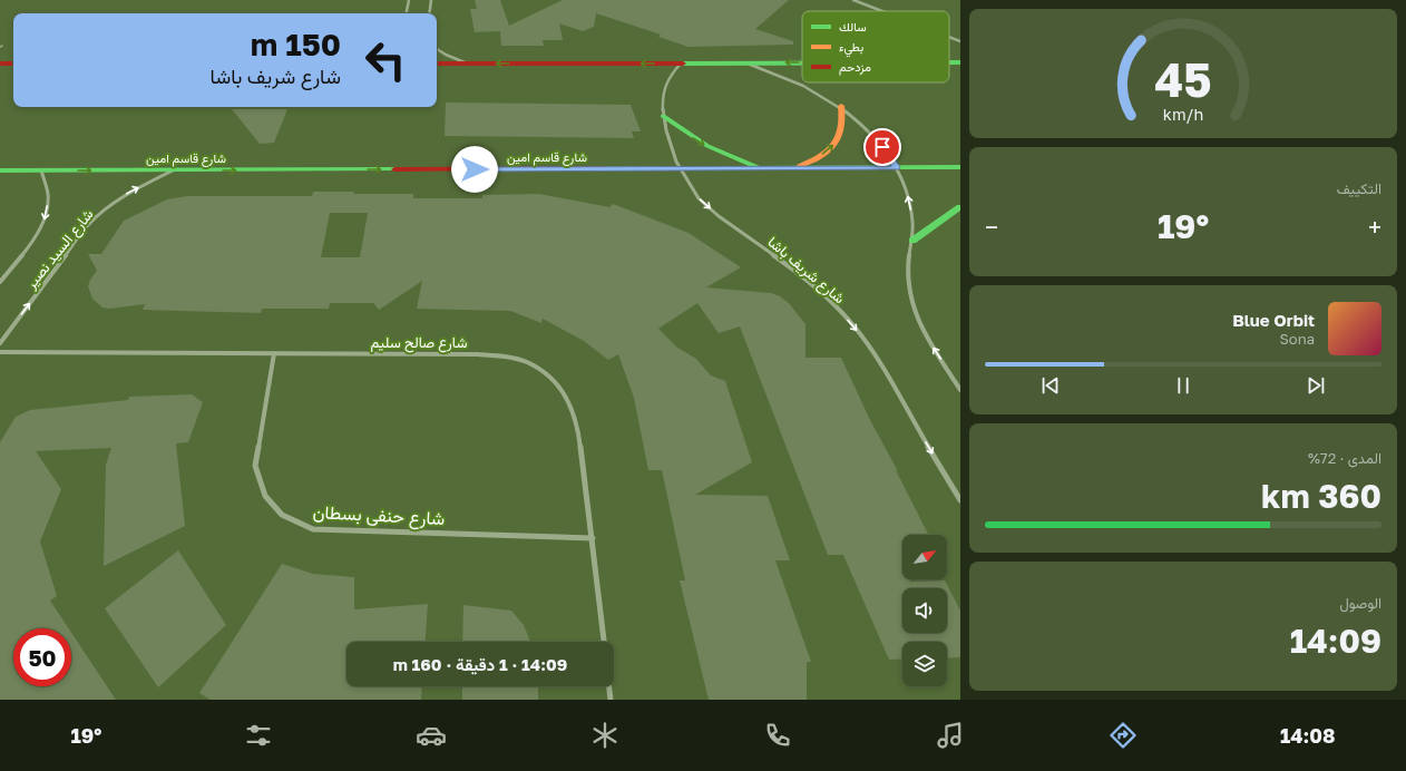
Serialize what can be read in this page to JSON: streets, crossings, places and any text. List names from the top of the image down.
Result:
{
  "streets": {
    "main road": ["شارع قاسم امين"],
    "street": [
      "شارع السيد نصير",
      "شارع شريف باشا",
      "شارع صالح سليم",
      "شارع حنفى بسطان"
    ]
  },
  "crossings": [
    ["شارع قاسم امين", "شارع السيد نصير"],
    ["شارع قاسم امين", "شارع شريف باشا"],
    ["شارع صالح سليم", "شارع حنفى بسطان"]
  ],
  "one_way": ["شارع قاسم امين", "شارع شريف باشا"],
  "legend": ["سالك", "بطيء", "مزدحم"],
  "north": "top right",
  "page": {
    "turn": ["150 m", "شارع شريف باشا"],
    "tile": [
      "التكييف",
      ["المدى · 72%", "360 km"],
      ["الوصول", "14:09"]
    ],
    "heat": ["−", "19°", "+"],
    "song": ["Blue Orbit", "Sona"],
    "limit": "50",
    "trip": "14:09 · 1 دقيقة · 160 m",
    "tabs": ["14:08", "19°"],
    "gauge": ["45", "km/h"]
  }
}
